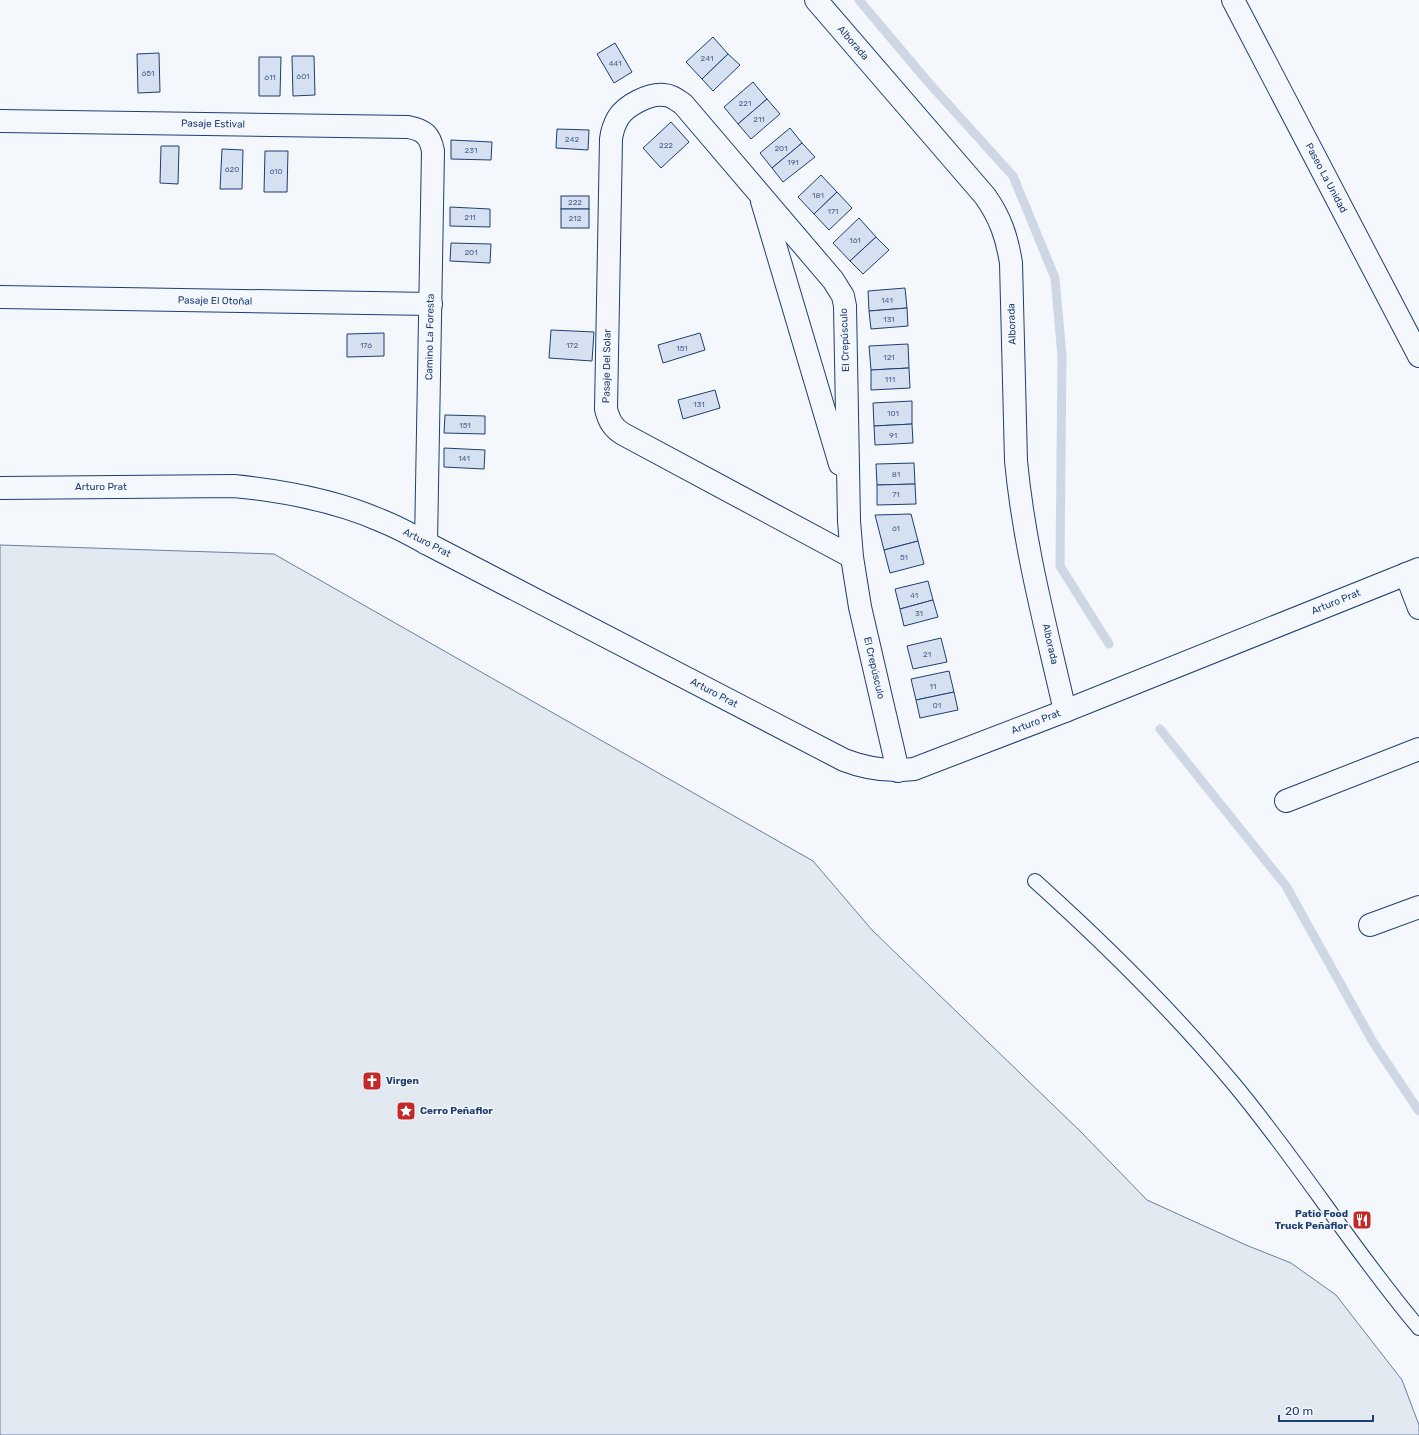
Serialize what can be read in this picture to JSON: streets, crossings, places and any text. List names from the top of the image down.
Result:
{
  "streets": {
    "street": [
      "Alborada",
      "Pasaje Estival",
      "Paseo La Unidad",
      "Pasaje El Otoñal",
      "Camino La Foresta",
      "El Crepúsculo",
      "Pasaje Del Solar",
      "Arturo Prat"
    ]
  },
  "crossings": [
    ["Alborada", "Arturo Prat"],
    ["Pasaje Estival", "Camino La Foresta"],
    ["Pasaje El Otoñal", "Camino La Foresta"],
    ["Camino La Foresta", "Arturo Prat"],
    ["El Crepúsculo", "Pasaje Del Solar"],
    ["El Crepúsculo", "Arturo Prat"]
  ],
  "places": {
    "church": ["Virgen"],
    "place": ["Cerro Peñaflor"],
    "restaurant": ["Patio Food Truck Peñaflor"]
  },
  "house_numbers": [
    "241",
    "441",
    "651",
    "601",
    "611",
    "221",
    "211",
    "242",
    "222",
    "201",
    "231",
    "191",
    "620",
    "610",
    "181",
    "222",
    "171",
    "211",
    "212",
    "161",
    "201",
    "141",
    "131",
    "176",
    "172",
    "151",
    "121",
    "111",
    "131",
    "101",
    "151",
    "91",
    "141",
    "81",
    "71",
    "61",
    "51",
    "41",
    "31",
    "21",
    "11",
    "01"
  ],
  "scale_bar": "20 m"
}
